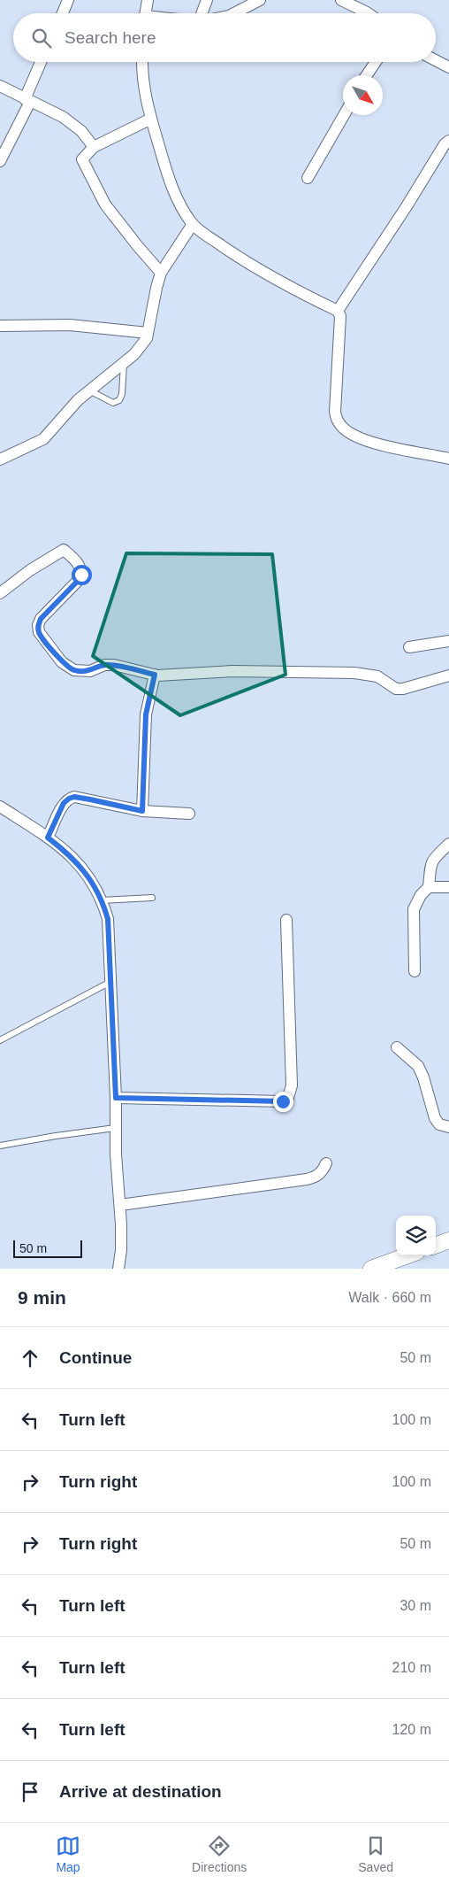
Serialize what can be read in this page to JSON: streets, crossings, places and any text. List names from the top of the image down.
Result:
{
  "scale_bar": "50 m",
  "north": "bottom right",
  "page": {
    "search": "Search here",
    "scale": "50 m",
    "heading": ["9 min", "Walk · 660 m"],
    "list": [
      ["Continue", "50 m"],
      ["Turn left", "100 m"],
      ["Turn right", "100 m"],
      ["Turn right", "50 m"],
      ["Turn left", "30 m"],
      ["Turn left", "210 m"],
      ["Turn left", "120 m"],
      "Arrive at destination"
    ],
    "nav": ["Map", "Directions", "Saved"]
  }
}
